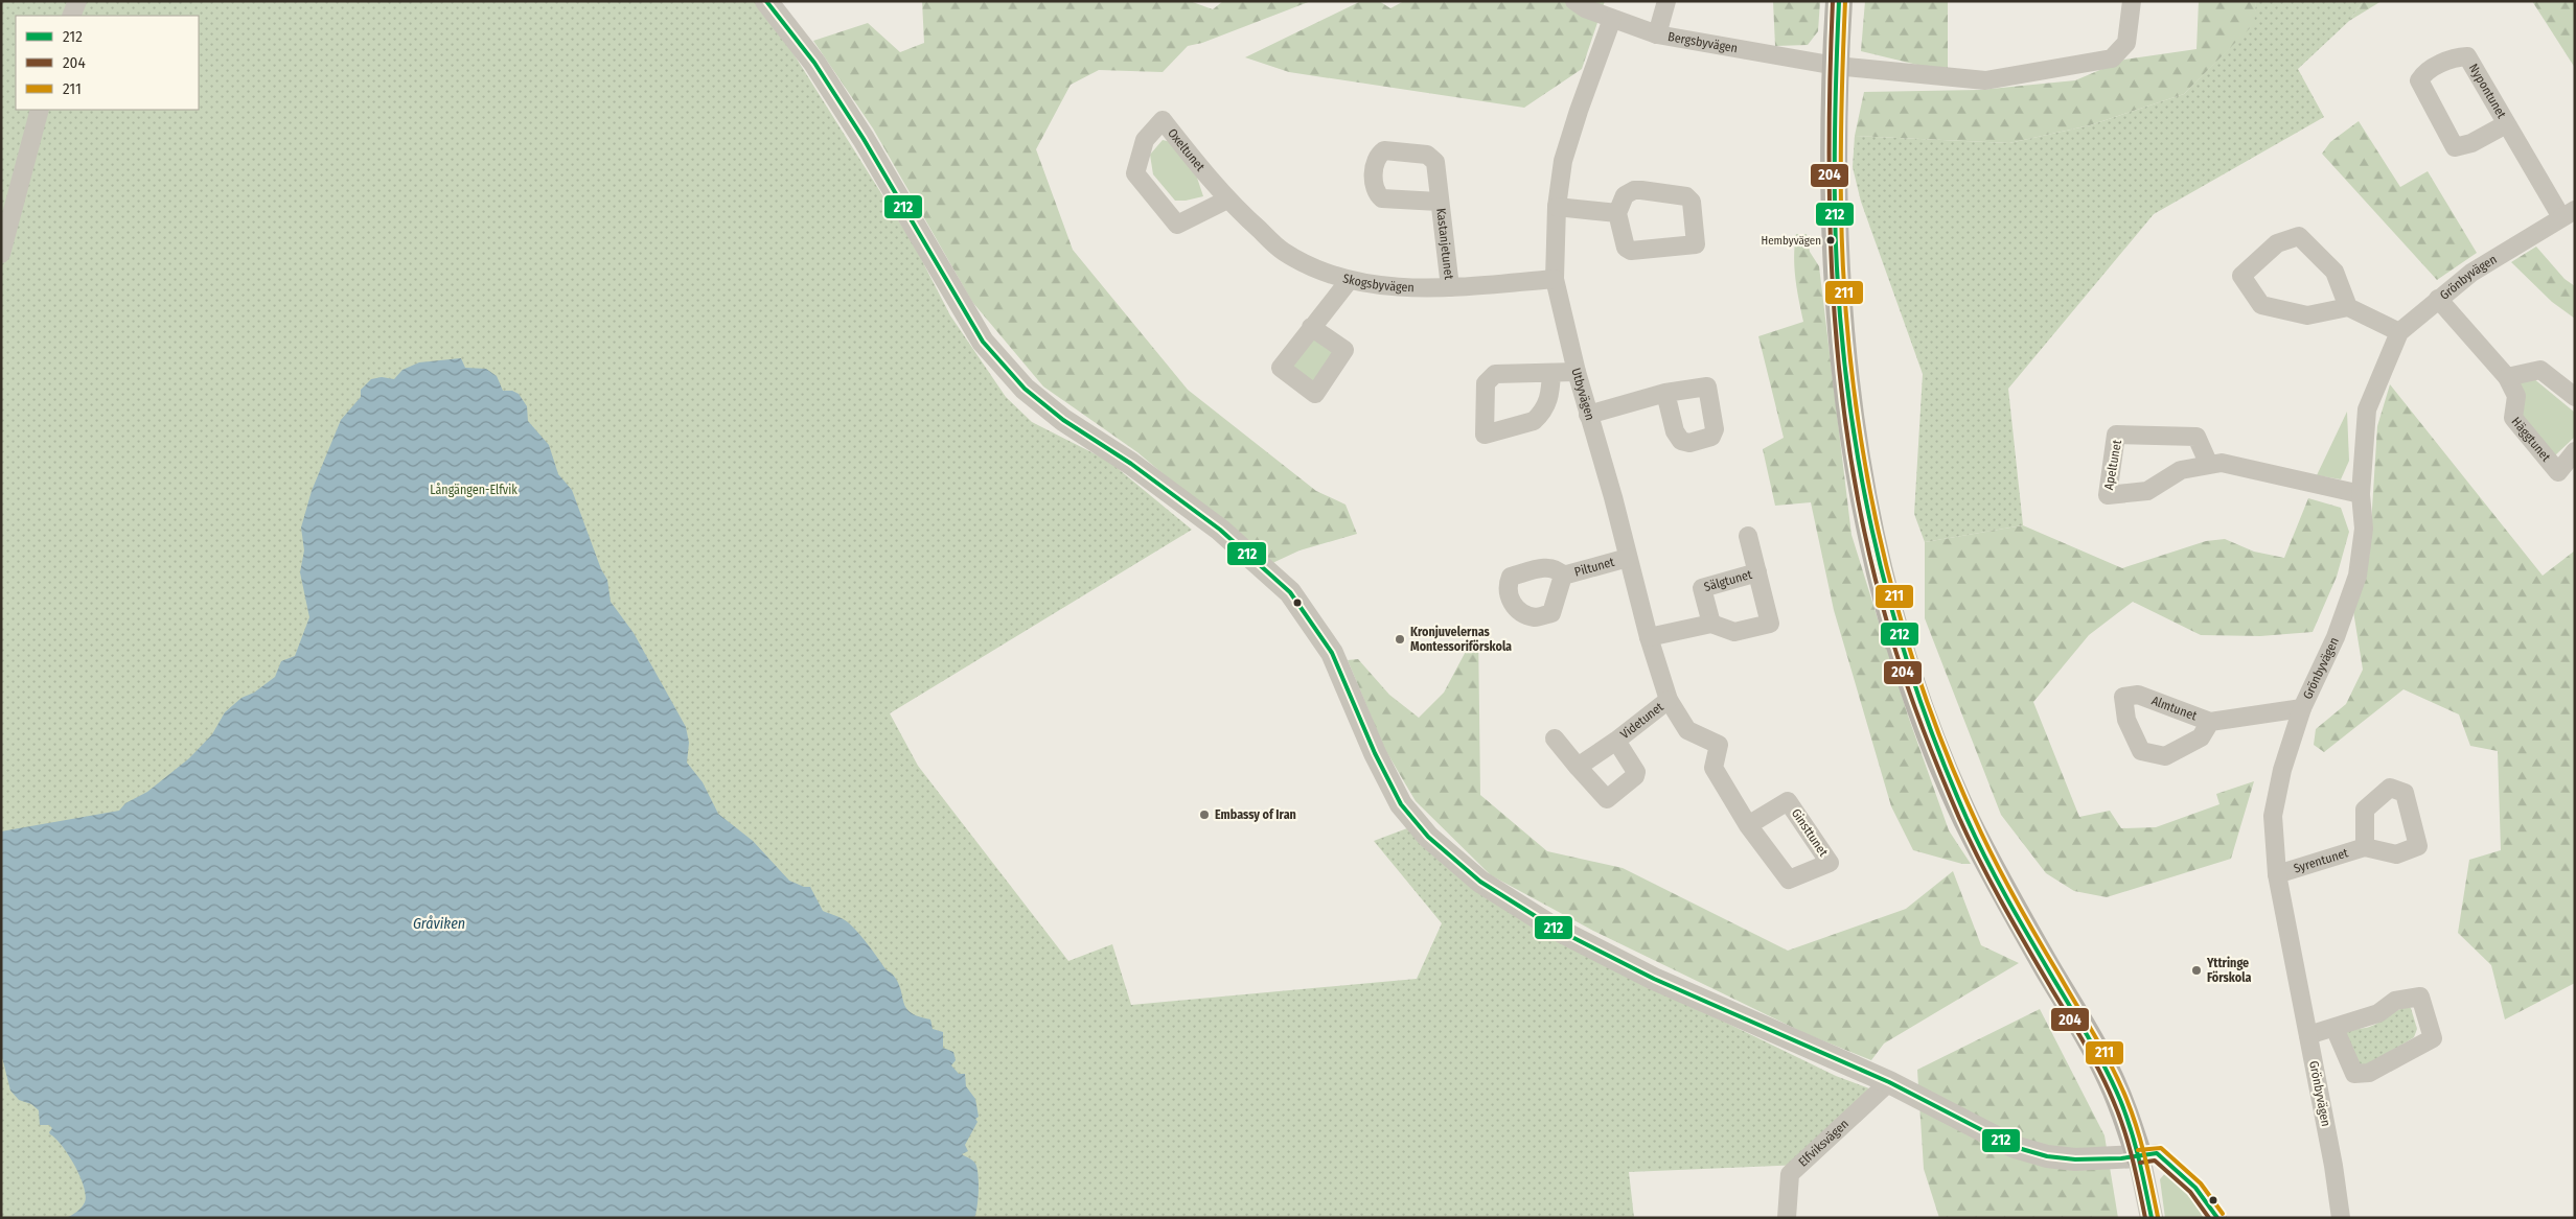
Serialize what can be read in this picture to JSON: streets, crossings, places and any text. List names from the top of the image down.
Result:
{
  "streets": {
    "street": [
      "Bergsbyvägen",
      "Nypontunet",
      "Oxeltunet",
      "Kastanjetunet",
      "Grönbyvägen",
      "Skogsbyvägen",
      "Utbyvägen",
      "Häggtunet",
      "Apeltunet",
      "Piltunet",
      "Sälgtunet",
      "Almtunet",
      "Videtunet",
      "Ginsttunet",
      "Syrentunet",
      "Elfviksvägen"
    ]
  },
  "crossings": [
    ["Bergsbyvägen", "Utbyvägen"],
    ["Nypontunet", "Grönbyvägen"],
    ["Oxeltunet", "Skogsbyvägen"],
    ["Kastanjetunet", "Skogsbyvägen"],
    ["Grönbyvägen", "Häggtunet"],
    ["Grönbyvägen", "Apeltunet"],
    ["Grönbyvägen", "Almtunet"],
    ["Grönbyvägen", "Syrentunet"],
    ["Skogsbyvägen", "Utbyvägen"],
    ["Utbyvägen", "Piltunet"],
    ["Utbyvägen", "Videtunet"],
    ["Utbyvägen", "Ginsttunet"]
  ],
  "water": ["Gråviken"],
  "parks": ["Långängen-Elfvik"],
  "places": [
    "Hembyvägen",
    "Kronjuvelernas Montessoriförskola",
    "Embassy of Iran",
    "Yttringe Förskola"
  ],
  "lines": ["transit line 212", "transit line 204", "transit line 211"],
  "legend": ["212", "204", "211"]
}
